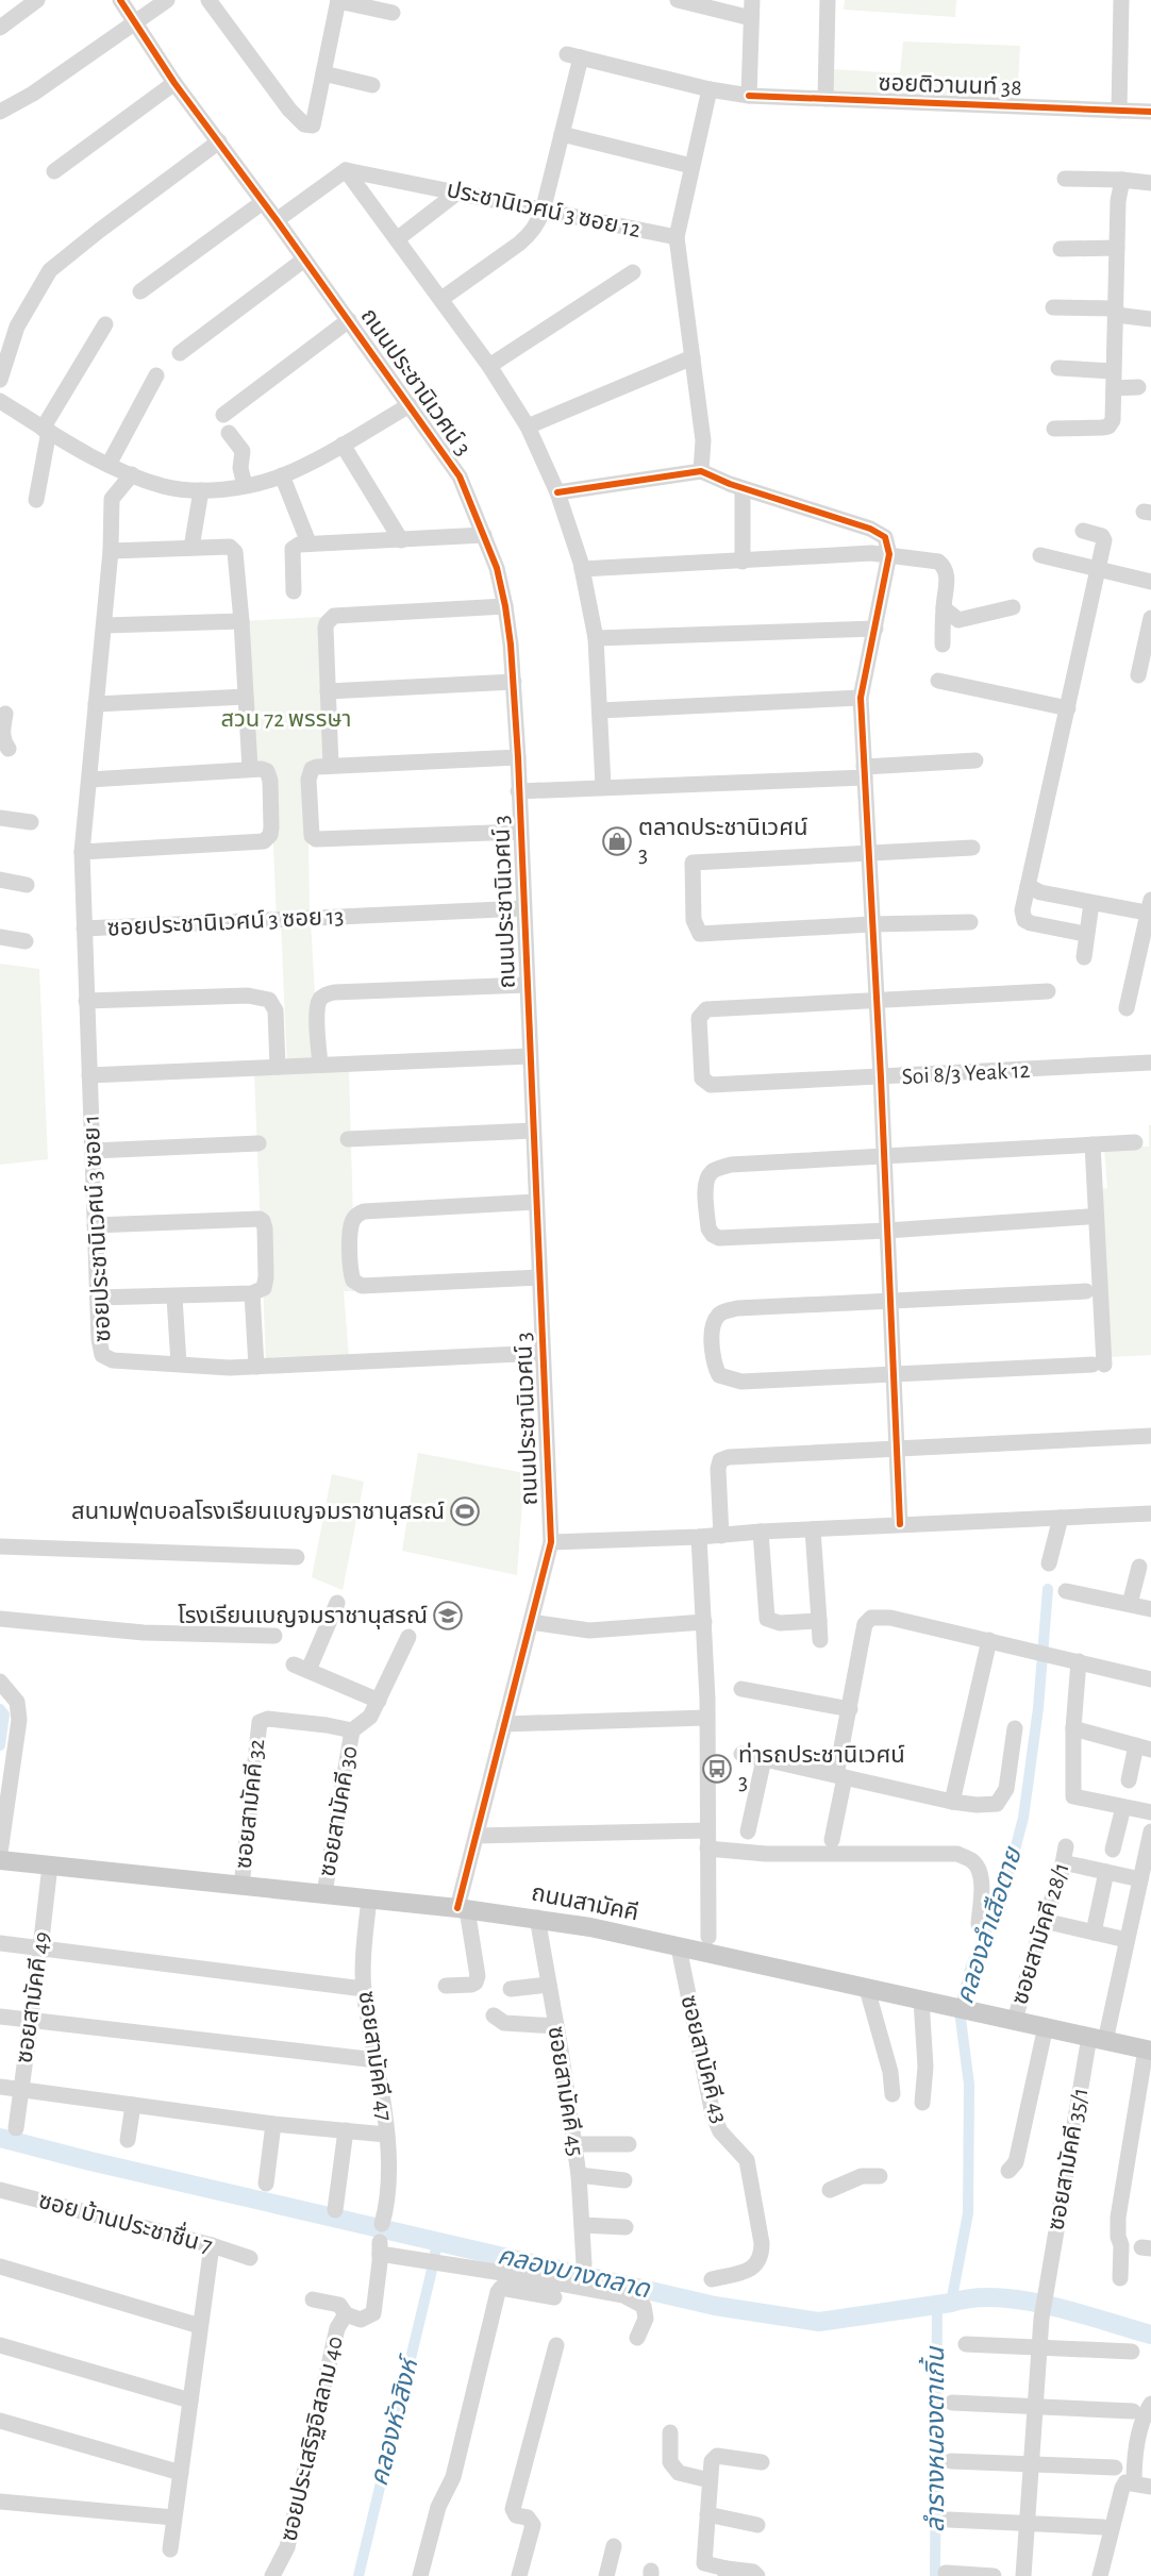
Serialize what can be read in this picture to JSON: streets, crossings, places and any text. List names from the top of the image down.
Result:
{
  "streets": {
    "main road": ["ถนนสามัคคี"],
    "street": [
      "ซอยติวานนท์ 38",
      "ประชานิเวศน์ 3 ซอย 12",
      "ถนนประชานิเวศน์ 3",
      "ซอยประชานิเวศน์ 3 ซอย 13",
      "Soi 8/3 Yeak 12",
      "ซอยประชานิเวศน์ 3 ซอย 1",
      "ซอยสามัคคี 32",
      "ซอยสามัคคี 30",
      "ซอยสามัคคี 28/1",
      "ซอยสามัคคี 49",
      "ซอยสามัคคี 47",
      "ซอยสามัคคี 43",
      "ซอยสามัคคี 45",
      "ซอยสามัคคี 35/1",
      "ซอย บ้านประชาชื่น 7",
      "ซอยประเสริฐอิสลาม 40"
    ]
  },
  "crossings": [
    ["ถนนประชานิเวศน์ 3", "ซอยประชานิเวศน์ 3 ซอย 13"],
    ["ถนนประชานิเวศน์ 3", "ซอยประชานิเวศน์ 3 ซอย 1"],
    ["ถนนประชานิเวศน์ 3", "ถนนสามัคคี"],
    ["ซอยประชานิเวศน์ 3 ซอย 13", "ซอยประชานิเวศน์ 3 ซอย 1"],
    ["ซอยสามัคคี 32", "ซอยสามัคคี 30"],
    ["ซอยสามัคคี 32", "ถนนสามัคคี"],
    ["ซอยสามัคคี 30", "ถนนสามัคคี"],
    ["ถนนสามัคคี", "ซอยสามัคคี 28/1"],
    ["ถนนสามัคคี", "ซอยสามัคคี 49"],
    ["ถนนสามัคคี", "ซอยสามัคคี 47"],
    ["ถนนสามัคคี", "ซอยสามัคคี 43"],
    ["ถนนสามัคคี", "ซอยสามัคคี 45"],
    ["ถนนสามัคคี", "ซอยสามัคคี 35/1"]
  ],
  "water": [
    "คลองลำเสือตาย",
    "คลองบางตลาด",
    "คลองหัวสิงห์",
    "ลำรางหนองตาเกิ้น"
  ],
  "parks": ["สวน 72 พรรษา"],
  "places": {
    "shop": ["ตลาดประชานิเวศน์ 3"],
    "sports": ["สนามฟุตบอลโรงเรียนเบญจมราชานุสรณ์"],
    "school or university": ["โรงเรียนเบญจมราชานุสรณ์"],
    "bus stop": ["ท่ารถประชานิเวศน์ 3"]
  }
}
